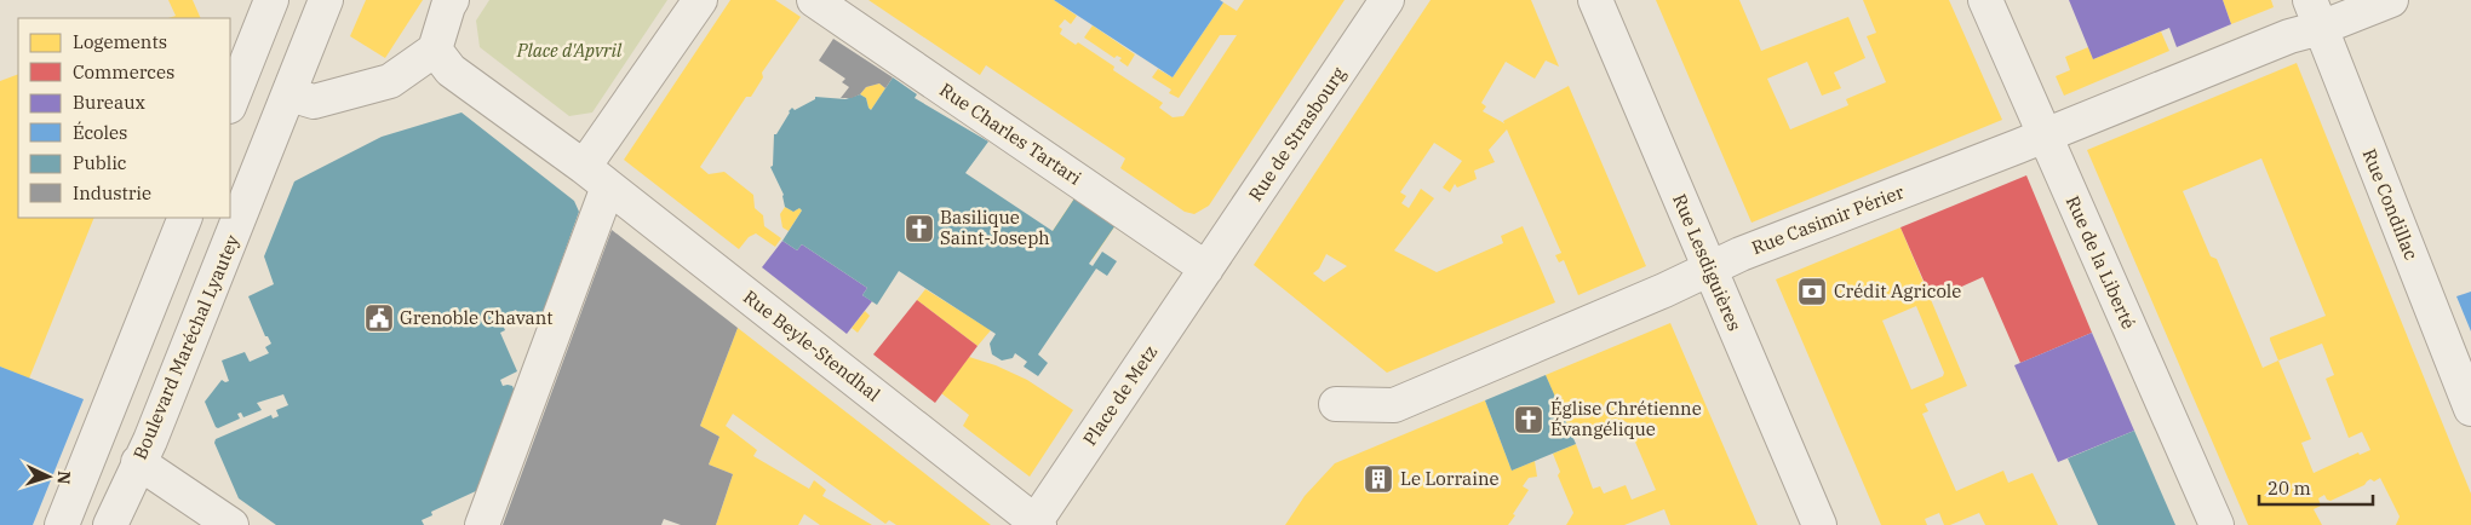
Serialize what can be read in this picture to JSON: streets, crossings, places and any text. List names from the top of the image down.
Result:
{
  "streets": {
    "street": [
      "Rue Charles Tartari",
      "Rue de Strasbourg",
      "Rue Condillac",
      "Rue Casimir Périer",
      "Rue Lesdiguières",
      "Rue de la Liberté",
      "Rue Beyle-Stendhal",
      "Boulevard Maréchal Lyautey",
      "Place de Metz"
    ]
  },
  "crossings": [
    ["Rue Charles Tartari", "Rue de Strasbourg"],
    ["Rue Charles Tartari", "Place de Metz"],
    ["Rue de Strasbourg", "Place de Metz"],
    ["Rue Condillac", "Rue Casimir Périer"],
    ["Rue Casimir Périer", "Rue Lesdiguières"],
    ["Rue Casimir Périer", "Rue de la Liberté"],
    ["Rue Beyle-Stendhal", "Place de Metz"]
  ],
  "parks": ["Place d'Apvril"],
  "places": {
    "church": ["Basilique Saint-Joseph", "Église Chrétienne Évangélique"],
    "bank": ["Crédit Agricole"],
    "public building": ["Grenoble Chavant"],
    "building": ["Le Lorraine"]
  },
  "legend": [
    "Logements",
    "Commerces",
    "Bureaux",
    "Écoles",
    "Public",
    "Industrie"
  ],
  "scale_bar": "20 m",
  "north": "right"
}
